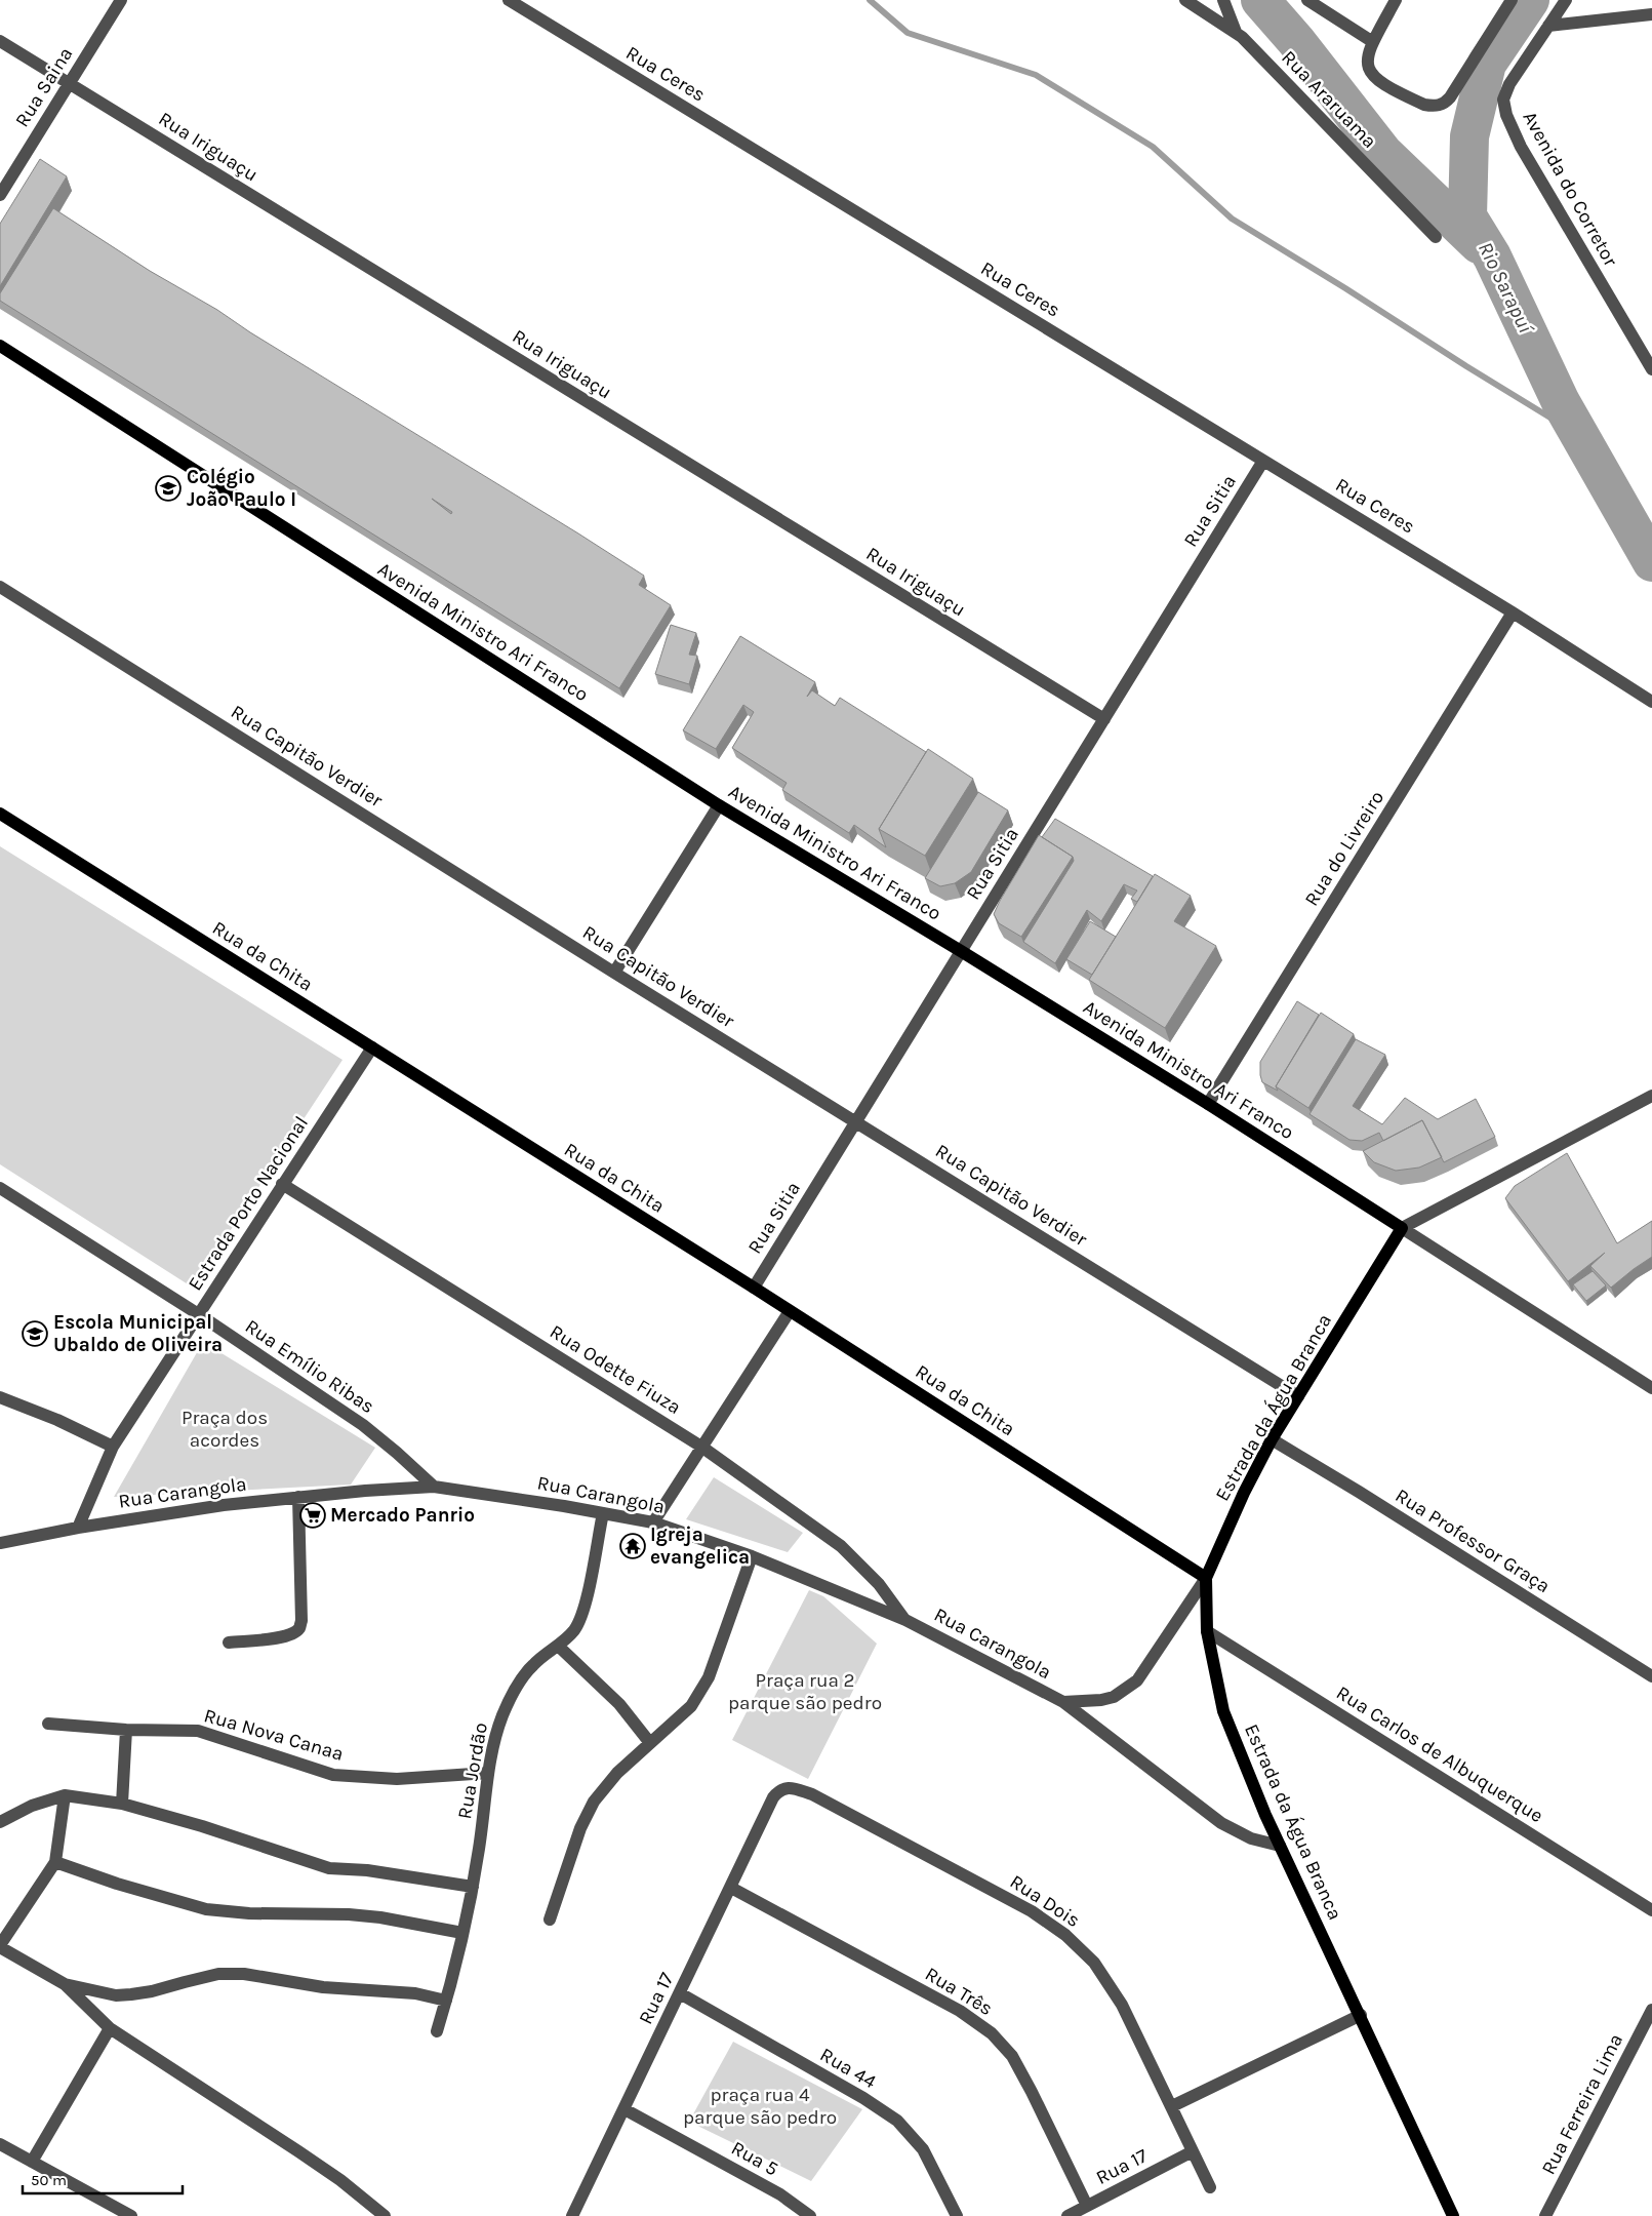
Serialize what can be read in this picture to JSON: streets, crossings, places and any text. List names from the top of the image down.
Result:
{
  "streets": {
    "main road": ["Avenida Ministro Ari Franco", "Rua da Chita", "Estrada da Água Branca"],
    "street": [
      "Rua Ceres",
      "Rua Saina",
      "Rua Araruama",
      "Rua Iriguaçu",
      "Avenida do Corretor",
      "Rua Sitia",
      "Rua Capitão Verdier",
      "Rua do Livreiro",
      "Estrada Porto Nacional",
      "Rua Emílio Ribas",
      "Rua Odette Fiuza",
      "Rua Carangola",
      "Rua Professor Graça",
      "Rua Nova Canaa",
      "Rua Carlos de Albuquerque",
      "Rua Jordão",
      "Rua Dois",
      "Rua Três",
      "Rua 17",
      "Rua 44",
      "Rua Ferreira Lima",
      "Rua 5"
    ]
  },
  "crossings": [
    ["Rua Ceres", "Rua Sitia"],
    ["Rua Ceres", "Rua do Livreiro"],
    ["Rua Saina", "Rua Iriguaçu"],
    ["Rua Iriguaçu", "Rua Sitia"],
    ["Rua Sitia", "Avenida Ministro Ari Franco"],
    ["Rua Sitia", "Rua Capitão Verdier"],
    ["Rua Sitia", "Rua da Chita"],
    ["Avenida Ministro Ari Franco", "Rua do Livreiro"],
    ["Avenida Ministro Ari Franco", "Estrada da Água Branca"],
    ["Rua Capitão Verdier", "Estrada da Água Branca"],
    ["Rua da Chita", "Estrada Porto Nacional"],
    ["Rua da Chita", "Estrada da Água Branca"],
    ["Rua da Chita", "Rua Carangola"],
    ["Estrada Porto Nacional", "Rua Emílio Ribas"],
    ["Estrada Porto Nacional", "Rua Odette Fiuza"],
    ["Estrada Porto Nacional", "Rua Carangola"],
    ["Rua Emílio Ribas", "Rua Carangola"],
    ["Rua Odette Fiuza", "Rua Carangola"],
    ["Estrada da Água Branca", "Rua Carangola"],
    ["Estrada da Água Branca", "Rua Professor Graça"],
    ["Estrada da Água Branca", "Rua Carlos de Albuquerque"],
    ["Rua Carangola", "Rua Jordão"],
    ["Rua Nova Canaa", "Rua Jordão"],
    ["Rua Dois", "Rua 17"],
    ["Rua Três", "Rua 17"],
    ["Rua 17", "Rua 44"],
    ["Rua 17", "Rua 5"]
  ],
  "water": ["Rio Sarapuí"],
  "parks": ["Praça dos acordes", "Praça rua 2 parque são pedro", "praça rua 4 parque são pedro"],
  "places": {
    "school or university": ["Colégio João Paulo I", "Escola Municipal Ubaldo de Oliveira"],
    "supermarket": ["Mercado Panrio"],
    "temple": ["Igreja evangelica"]
  },
  "scale_bar": "50 m"
}
